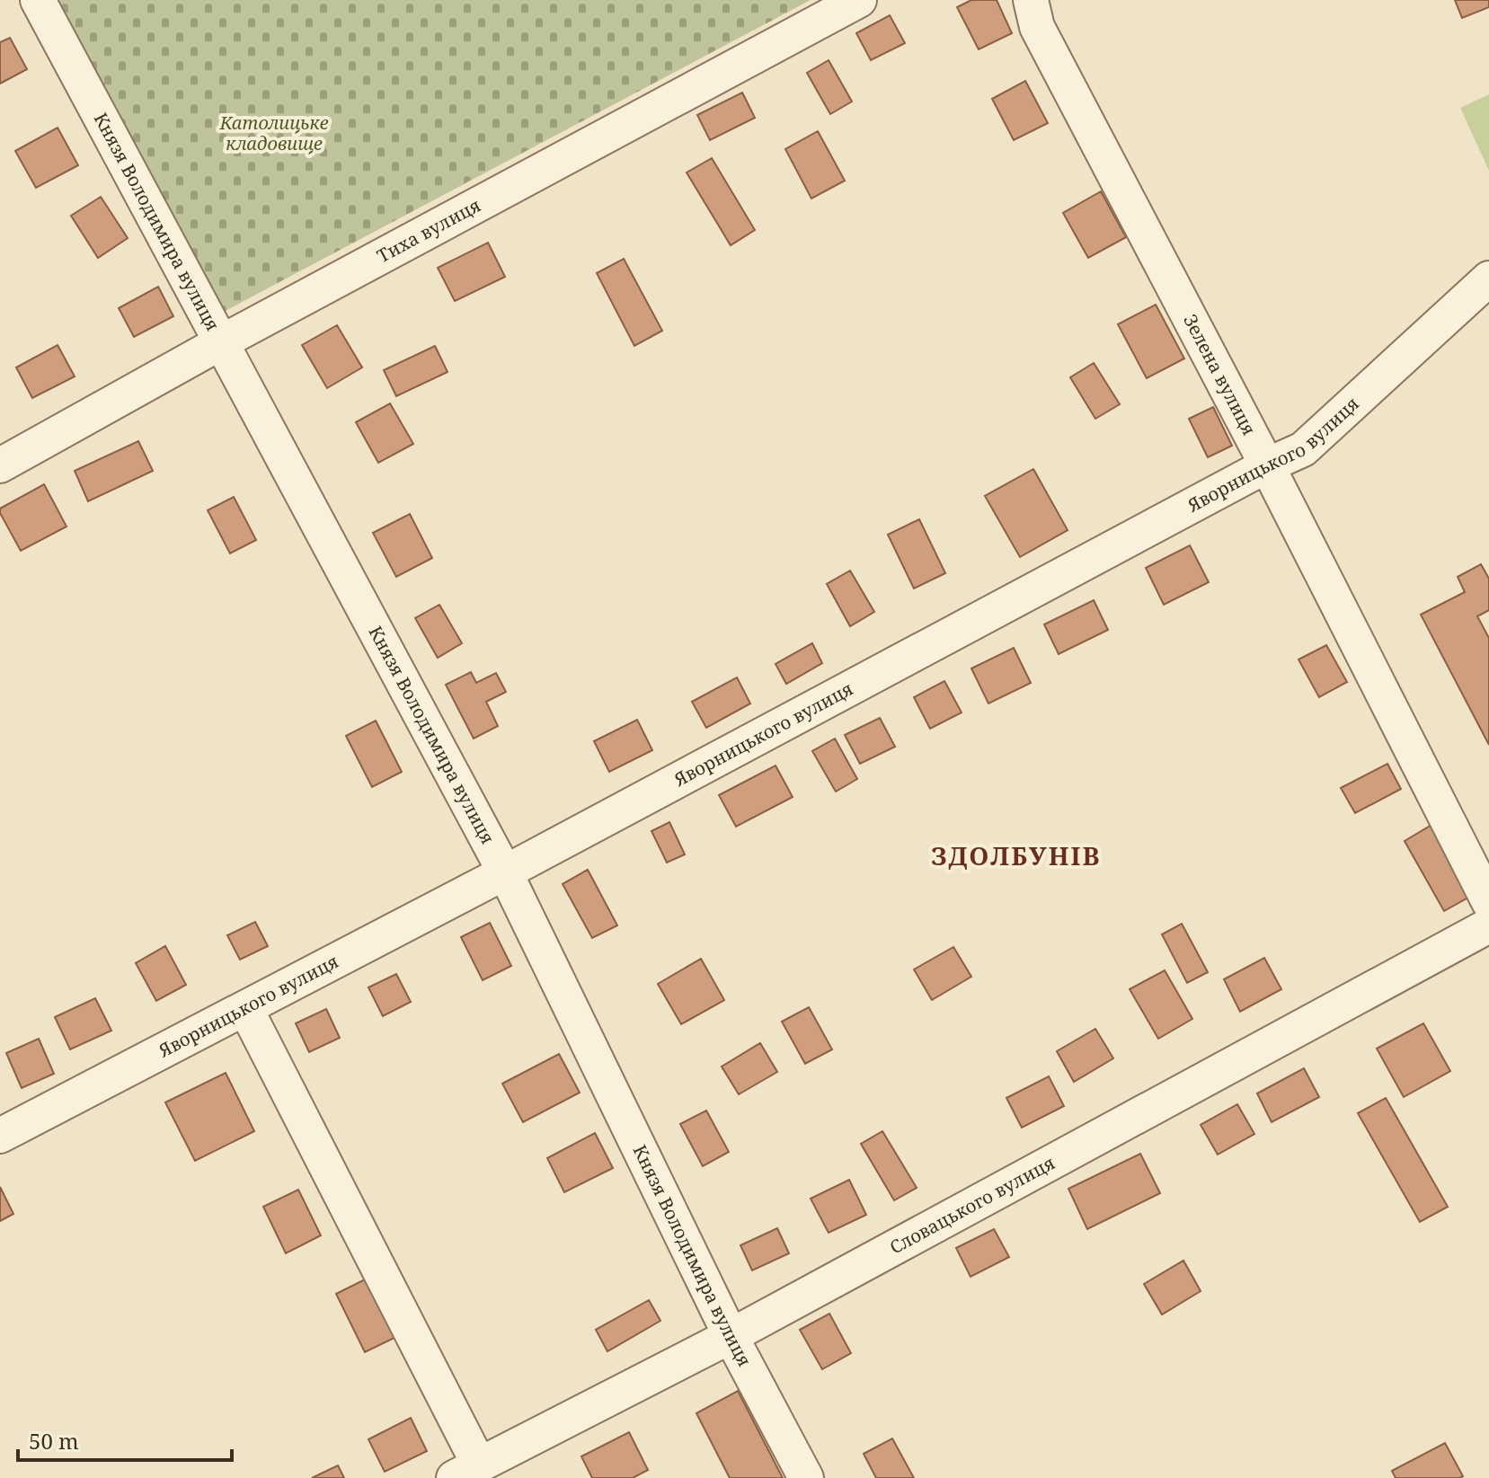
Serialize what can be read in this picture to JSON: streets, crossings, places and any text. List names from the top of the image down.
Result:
{
  "streets": {
    "street": [
      "Князя Володимира вулиця",
      "Тиха вулиця",
      "Зелена вулиця",
      "Яворницького вулиця",
      "Словацького вулиця"
    ]
  },
  "crossings": [
    ["Князя Володимира вулиця", "Тиха вулиця"],
    ["Князя Володимира вулиця", "Яворницького вулиця"],
    ["Князя Володимира вулиця", "Словацького вулиця"],
    ["Зелена вулиця", "Яворницького вулиця"]
  ],
  "districts": ["ЗДОЛБУНІВ"],
  "parks": ["Католицьке кладовище"],
  "scale_bar": "50 m"
}
